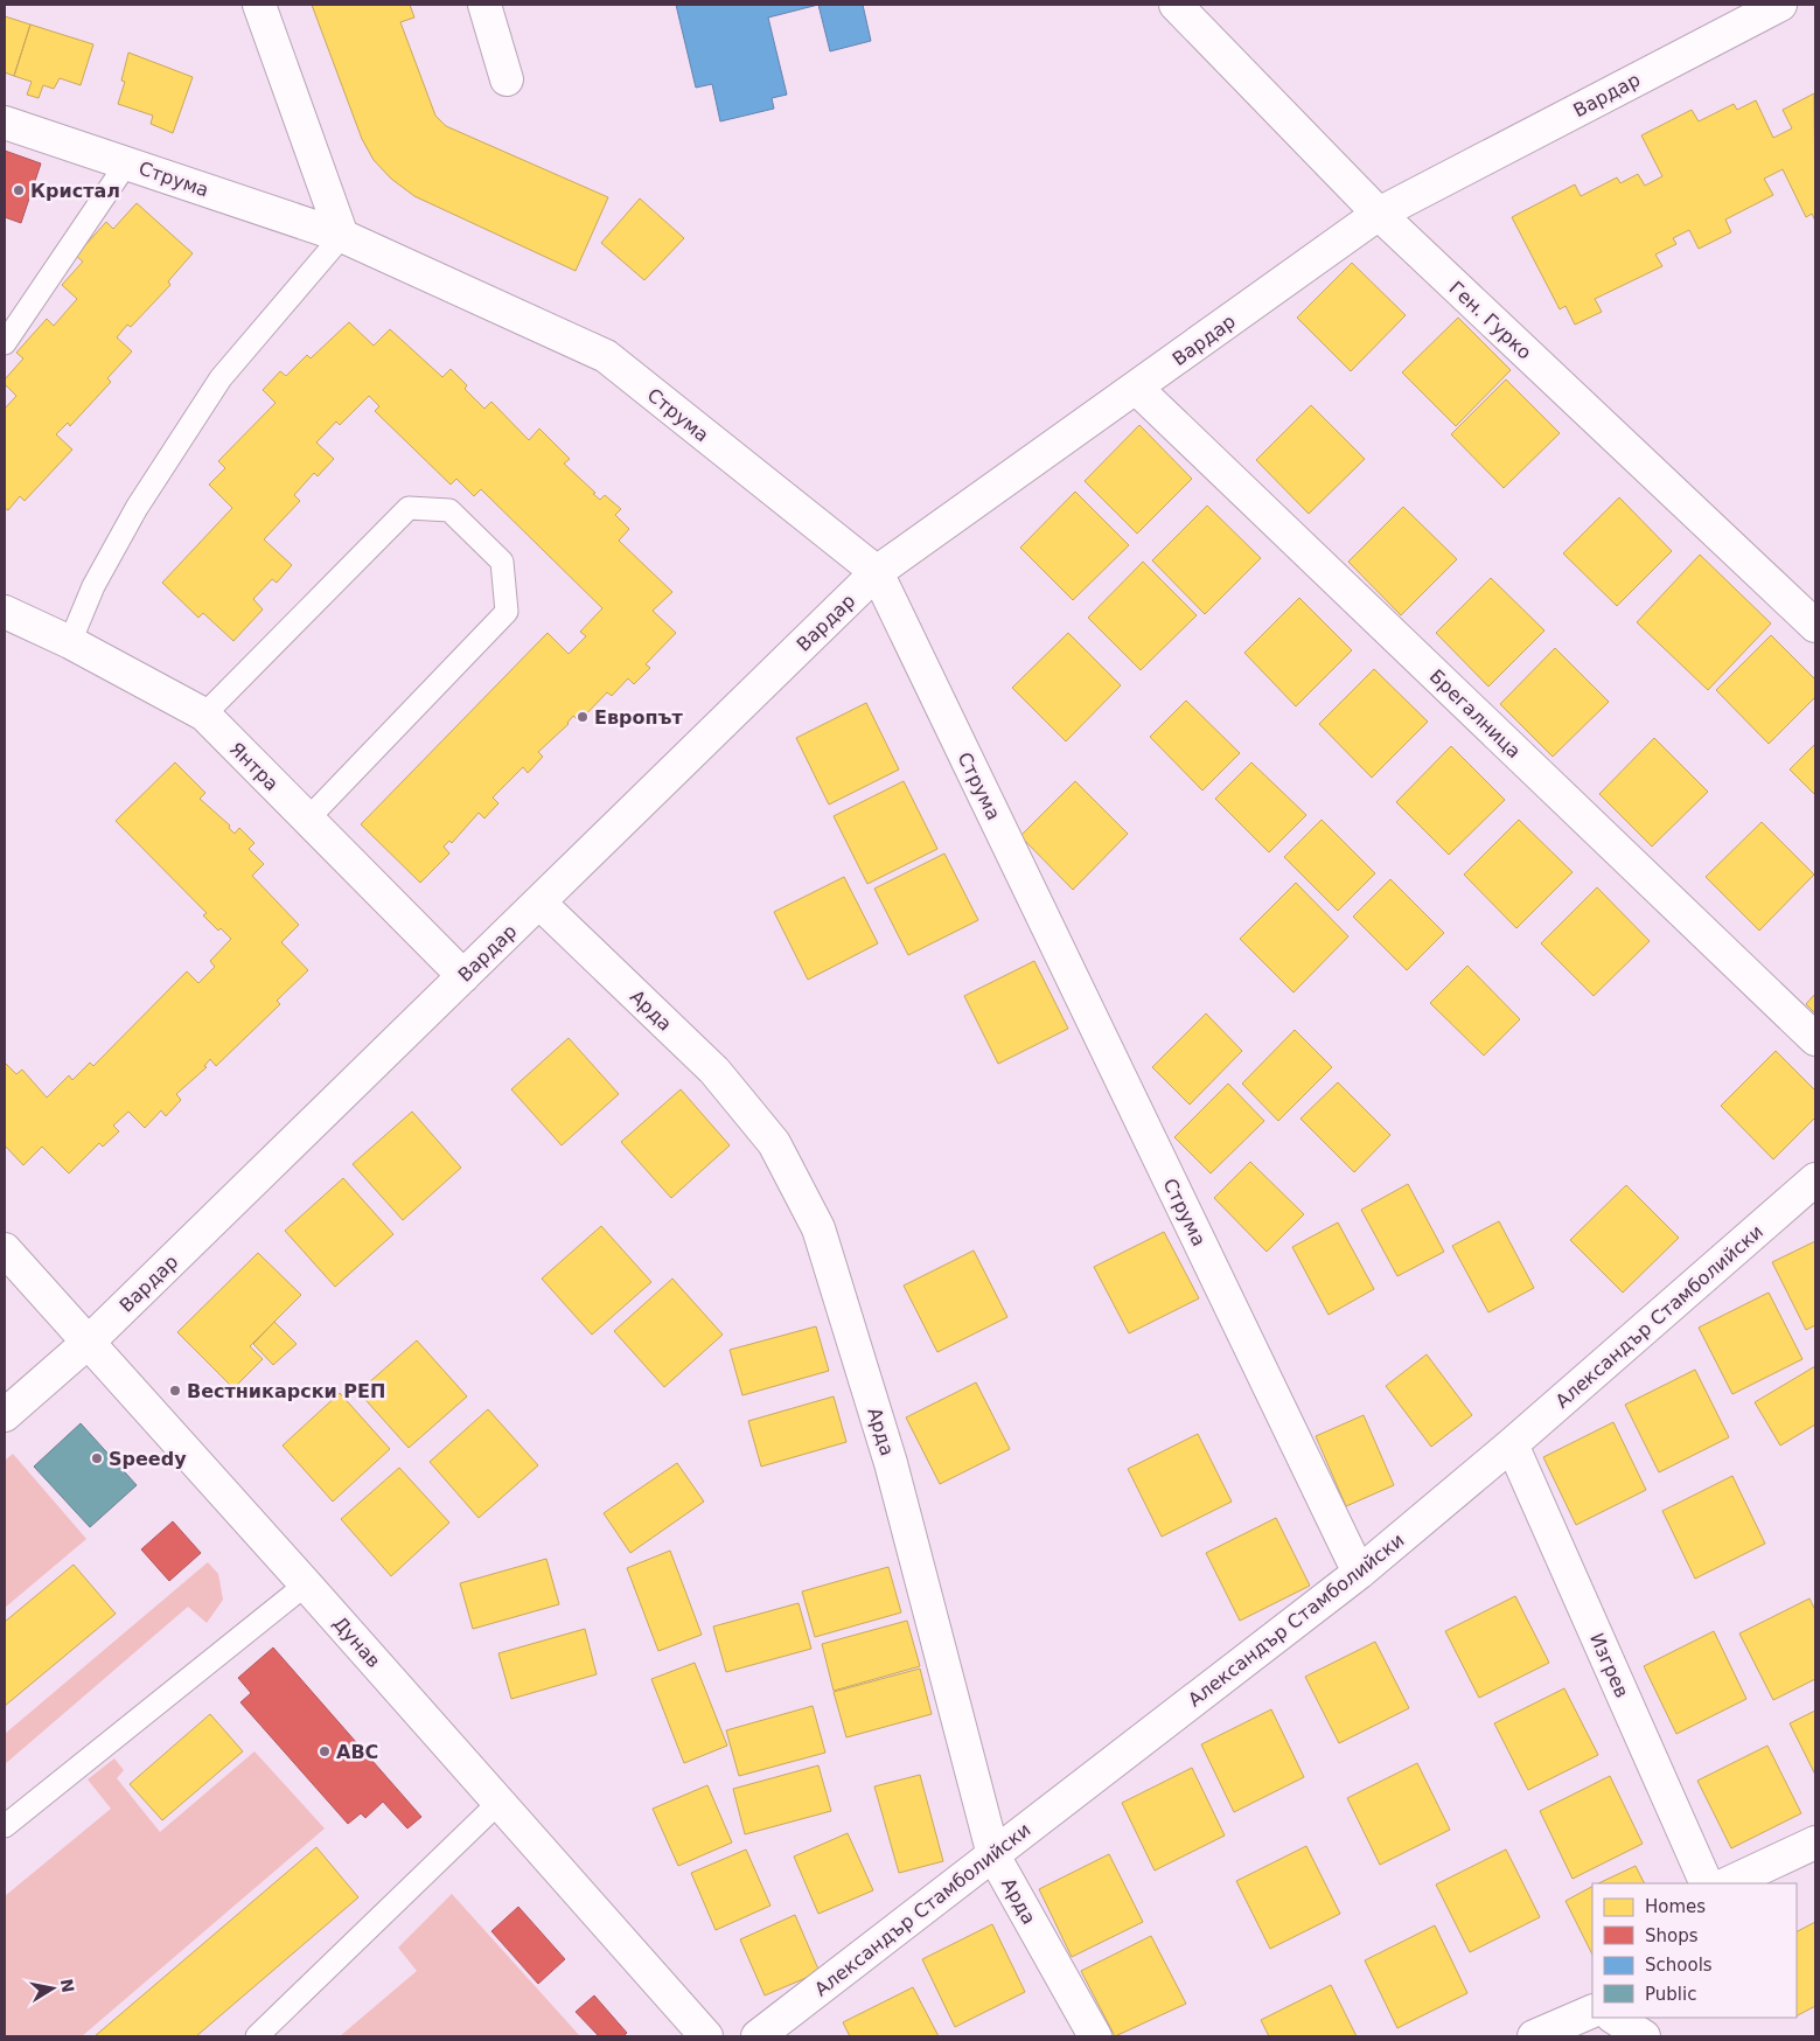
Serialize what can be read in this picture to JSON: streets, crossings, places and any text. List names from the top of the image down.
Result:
{
  "streets": {
    "street": [
      "Вардар",
      "Струма",
      "Ген. Гурко",
      "Брегалница",
      "Янтра",
      "Арда",
      "Александър Стамболийски",
      "Дунав",
      "Изгрев"
    ]
  },
  "crossings": [
    ["Вардар", "Струма"],
    ["Вардар", "Ген. Гурко"],
    ["Вардар", "Брегалница"],
    ["Вардар", "Янтра"],
    ["Вардар", "Арда"],
    ["Вардар", "Дунав"],
    ["Струма", "Александър Стамболийски"],
    ["Арда", "Александър Стамболийски"],
    ["Александър Стамболийски", "Изгрев"]
  ],
  "places": [
    "Кристал",
    "Европът",
    "Вестникарски РЕП",
    "Speedy",
    "ABC"
  ],
  "legend": [
    "Homes",
    "Shops",
    "Schools",
    "Public"
  ],
  "north": "right"
}
